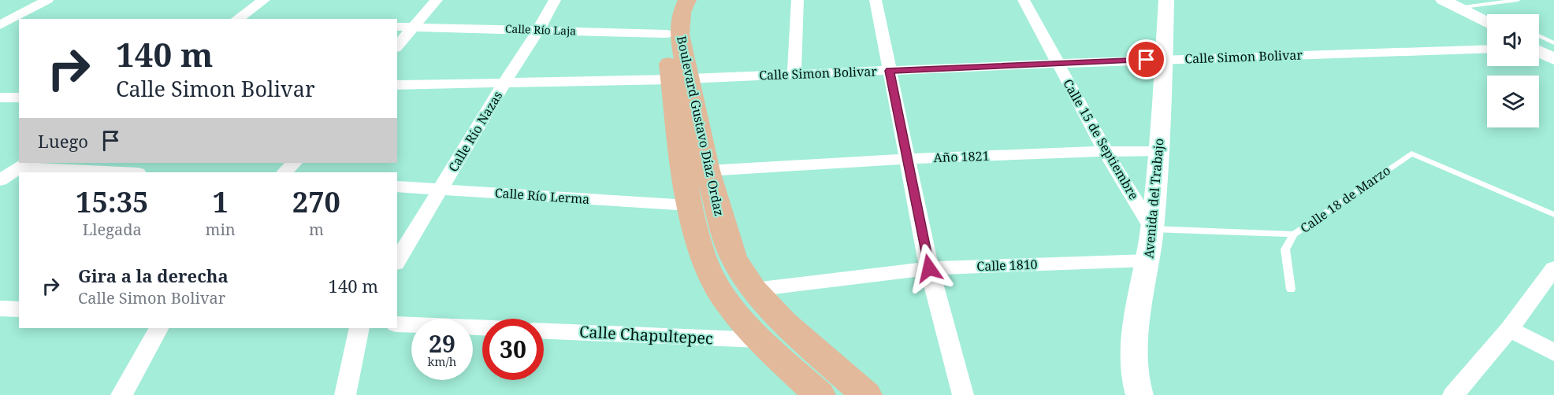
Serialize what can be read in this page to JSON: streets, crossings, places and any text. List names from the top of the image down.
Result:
{
  "streets": {
    "main road": ["Boulevard Gustavo Díaz Ordaz"],
    "street": [
      "Calle Río Laja",
      "Calle Simon Bolivar",
      "Calle Río Nazas",
      "Calle 15 de Septiembre",
      "Año 1821",
      "Calle Río Lerma",
      "Avenida del Trabajo",
      "Calle 1810",
      "Calle Chapultepec"
    ],
    "lane": ["Calle 18 de Marzo"]
  },
  "crossings": [
    ["Calle Río Laja", "Boulevard Gustavo Díaz Ordaz"],
    ["Calle Río Laja", "Calle Río Nazas"],
    ["Calle Simon Bolivar", "Boulevard Gustavo Díaz Ordaz"],
    ["Calle Simon Bolivar", "Calle Río Nazas"],
    ["Calle Simon Bolivar", "Calle 15 de Septiembre"],
    ["Calle Simon Bolivar", "Avenida del Trabajo"],
    ["Boulevard Gustavo Díaz Ordaz", "Año 1821"],
    ["Boulevard Gustavo Díaz Ordaz", "Calle Río Lerma"],
    ["Boulevard Gustavo Díaz Ordaz", "Calle 1810"],
    ["Boulevard Gustavo Díaz Ordaz", "Calle Chapultepec"],
    ["Calle Río Nazas", "Calle Río Lerma"],
    ["Calle 15 de Septiembre", "Año 1821"],
    ["Calle 15 de Septiembre", "Avenida del Trabajo"],
    ["Año 1821", "Avenida del Trabajo"],
    ["Avenida del Trabajo", "Calle 1810"]
  ],
  "page": {
    "turn": ["140 m", "Calle Simon Bolivar"],
    "then": "Luego",
    "eta": [
      "15:35",
      "Llegada",
      "1",
      "min",
      "270",
      "m"
    ],
    "list": [
      {
        "name": "Gira a la derecha",
        "note": "Calle Simon Bolivar",
        "value": "140 m"
      }
    ],
    "speed": "29 km/h",
    "limit": "30"
  }
}
